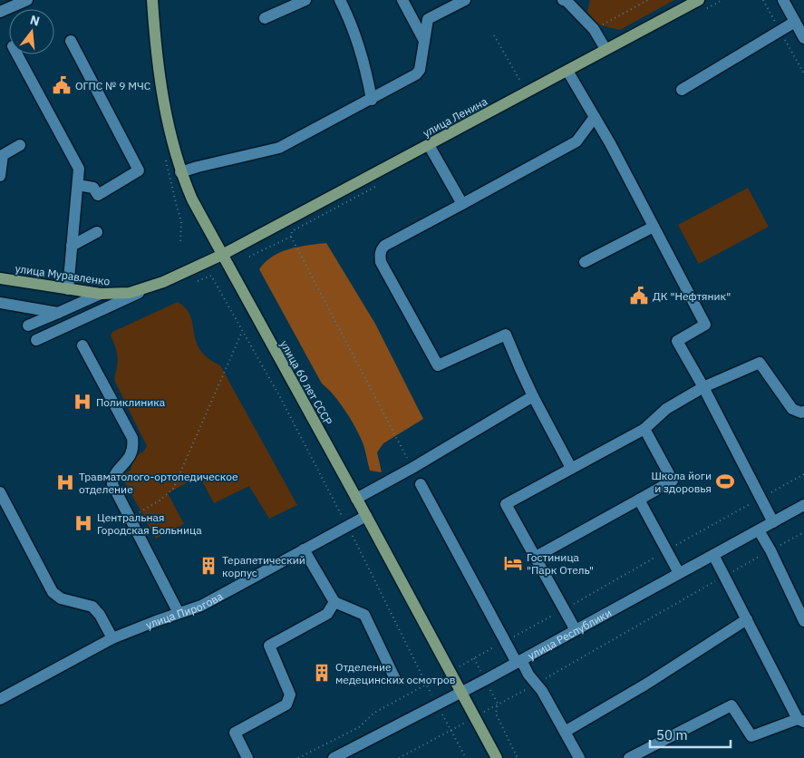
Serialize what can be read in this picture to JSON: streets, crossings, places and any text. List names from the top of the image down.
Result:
{
  "streets": {
    "main road": ["улица Ленина", "улица Муравленко", "улица 60 лет СССР"],
    "street": ["улица Пирогова", "улица Республики"]
  },
  "crossings": [
    ["улица Ленина", "улица Муравленко"],
    ["улица Ленина", "улица 60 лет СССР"],
    ["улица Муравленко", "улица 60 лет СССР"],
    ["улица 60 лет СССР", "улица Пирогова"],
    ["улица 60 лет СССР", "улица Республики"]
  ],
  "places": {
    "public building": ["ОГПС № 9 МЧС", "ДК \"Нефтяник\""],
    "hospital": ["Поликлиника", "Травматолого-ортопедическое отделение", "Центральная Городская Больница"],
    "sports": ["Школа йоги и здоровья"],
    "hotel": ["Гостиница \"Парк Отель\""],
    "building": ["Терапетический корпус", "Отделение медецинских осмотров"]
  },
  "scale_bar": "50 m",
  "north": "top"
}
